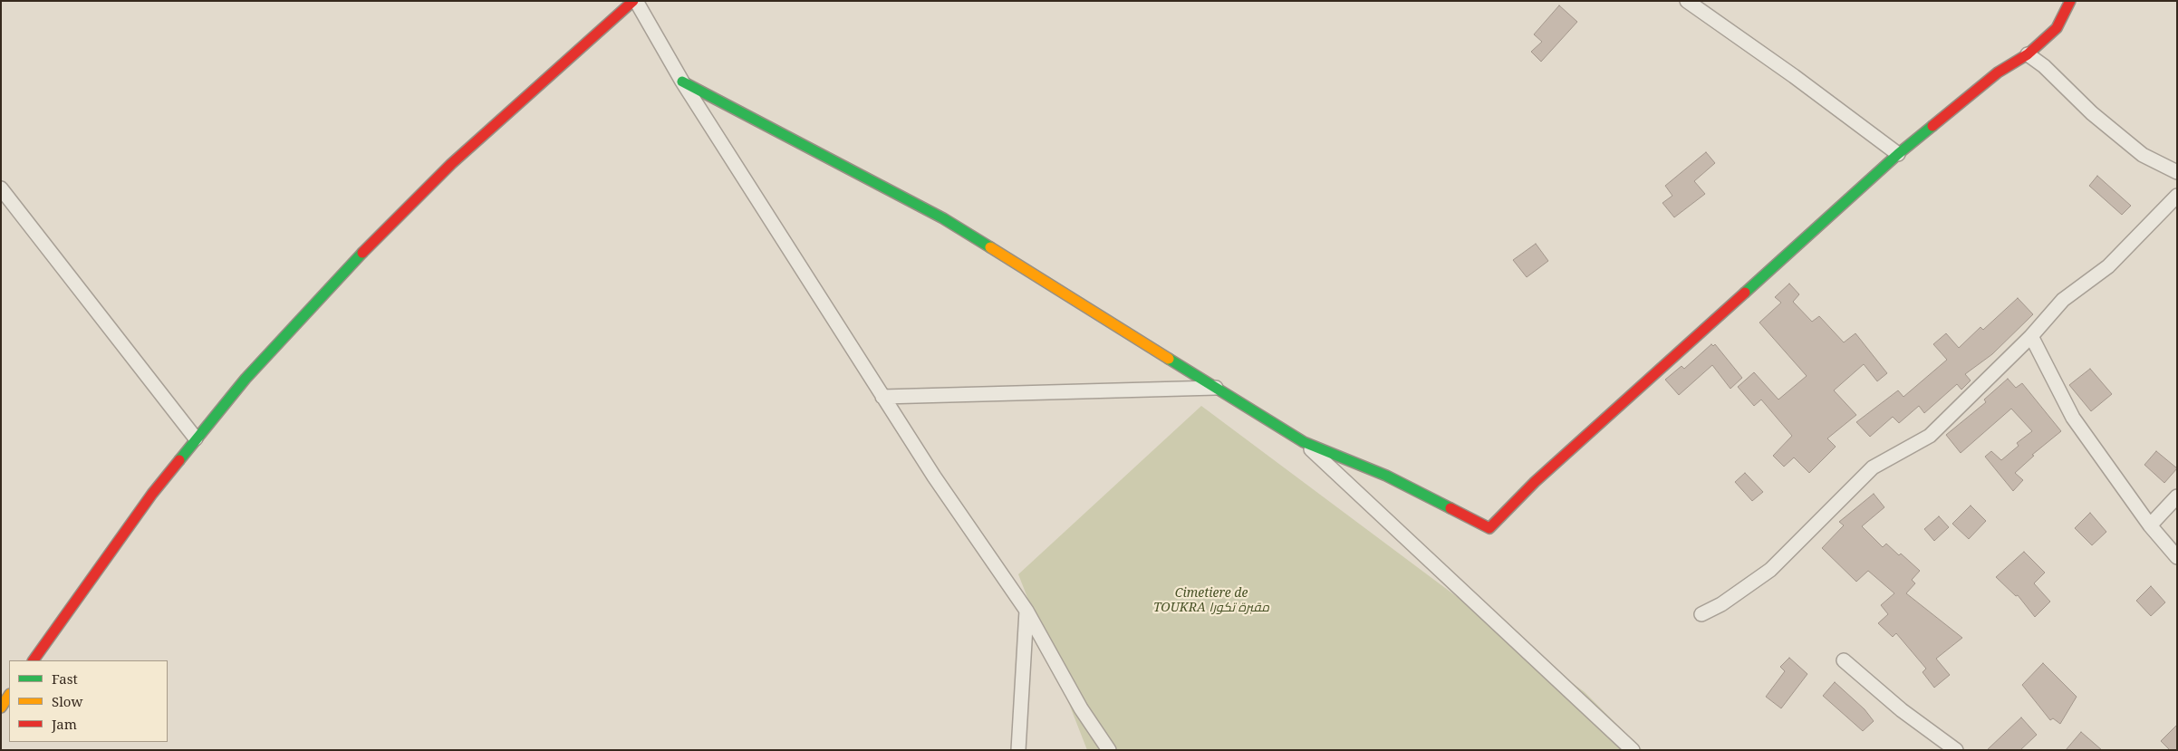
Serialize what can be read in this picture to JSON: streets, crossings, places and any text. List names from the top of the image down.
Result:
{
  "parks": ["Cimetiere de TOUKRA مقبرة تكورا"],
  "legend": ["Fast", "Slow", "Jam"]
}
